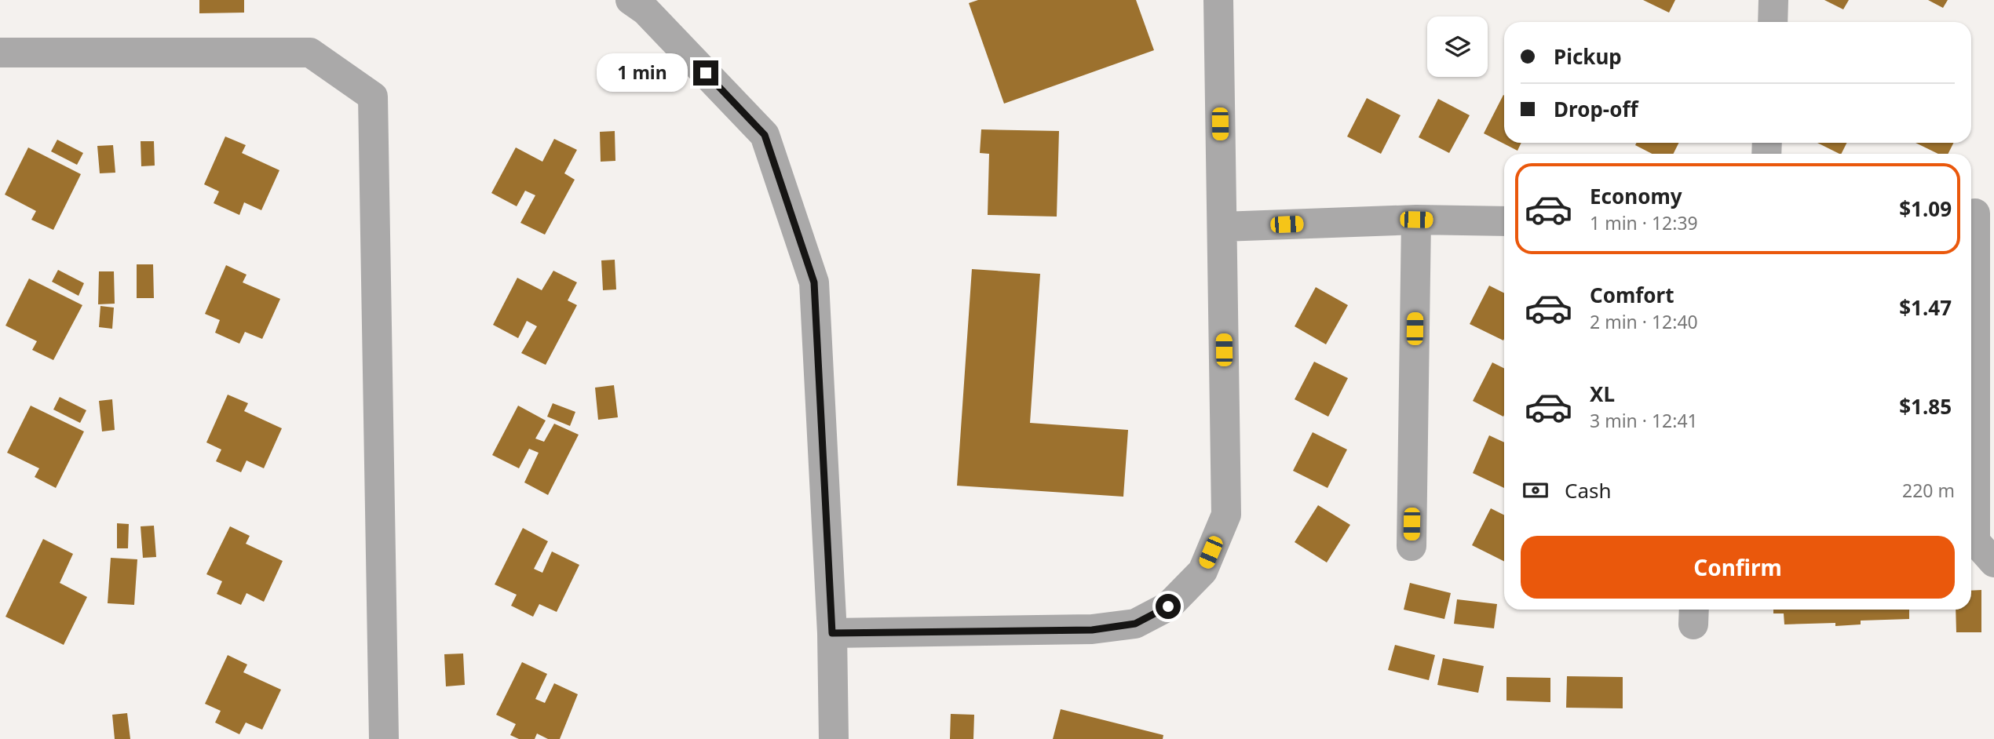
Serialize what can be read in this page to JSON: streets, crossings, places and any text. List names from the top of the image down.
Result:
{
  "page": {
    "banner": ["Pickup", "Drop-off"],
    "bubble": "1 min",
    "list": [
      {
        "name": "Economy",
        "note": "1 min · 12:39",
        "value": "$1.09"
      },
      {
        "name": "Comfort",
        "note": "2 min · 12:40",
        "value": "$1.47"
      },
      {
        "name": "XL",
        "note": "3 min · 12:41",
        "value": "$1.85"
      }
    ],
    "pay": ["Cash", "220 m"],
    "buttons": "Confirm"
  }
}
